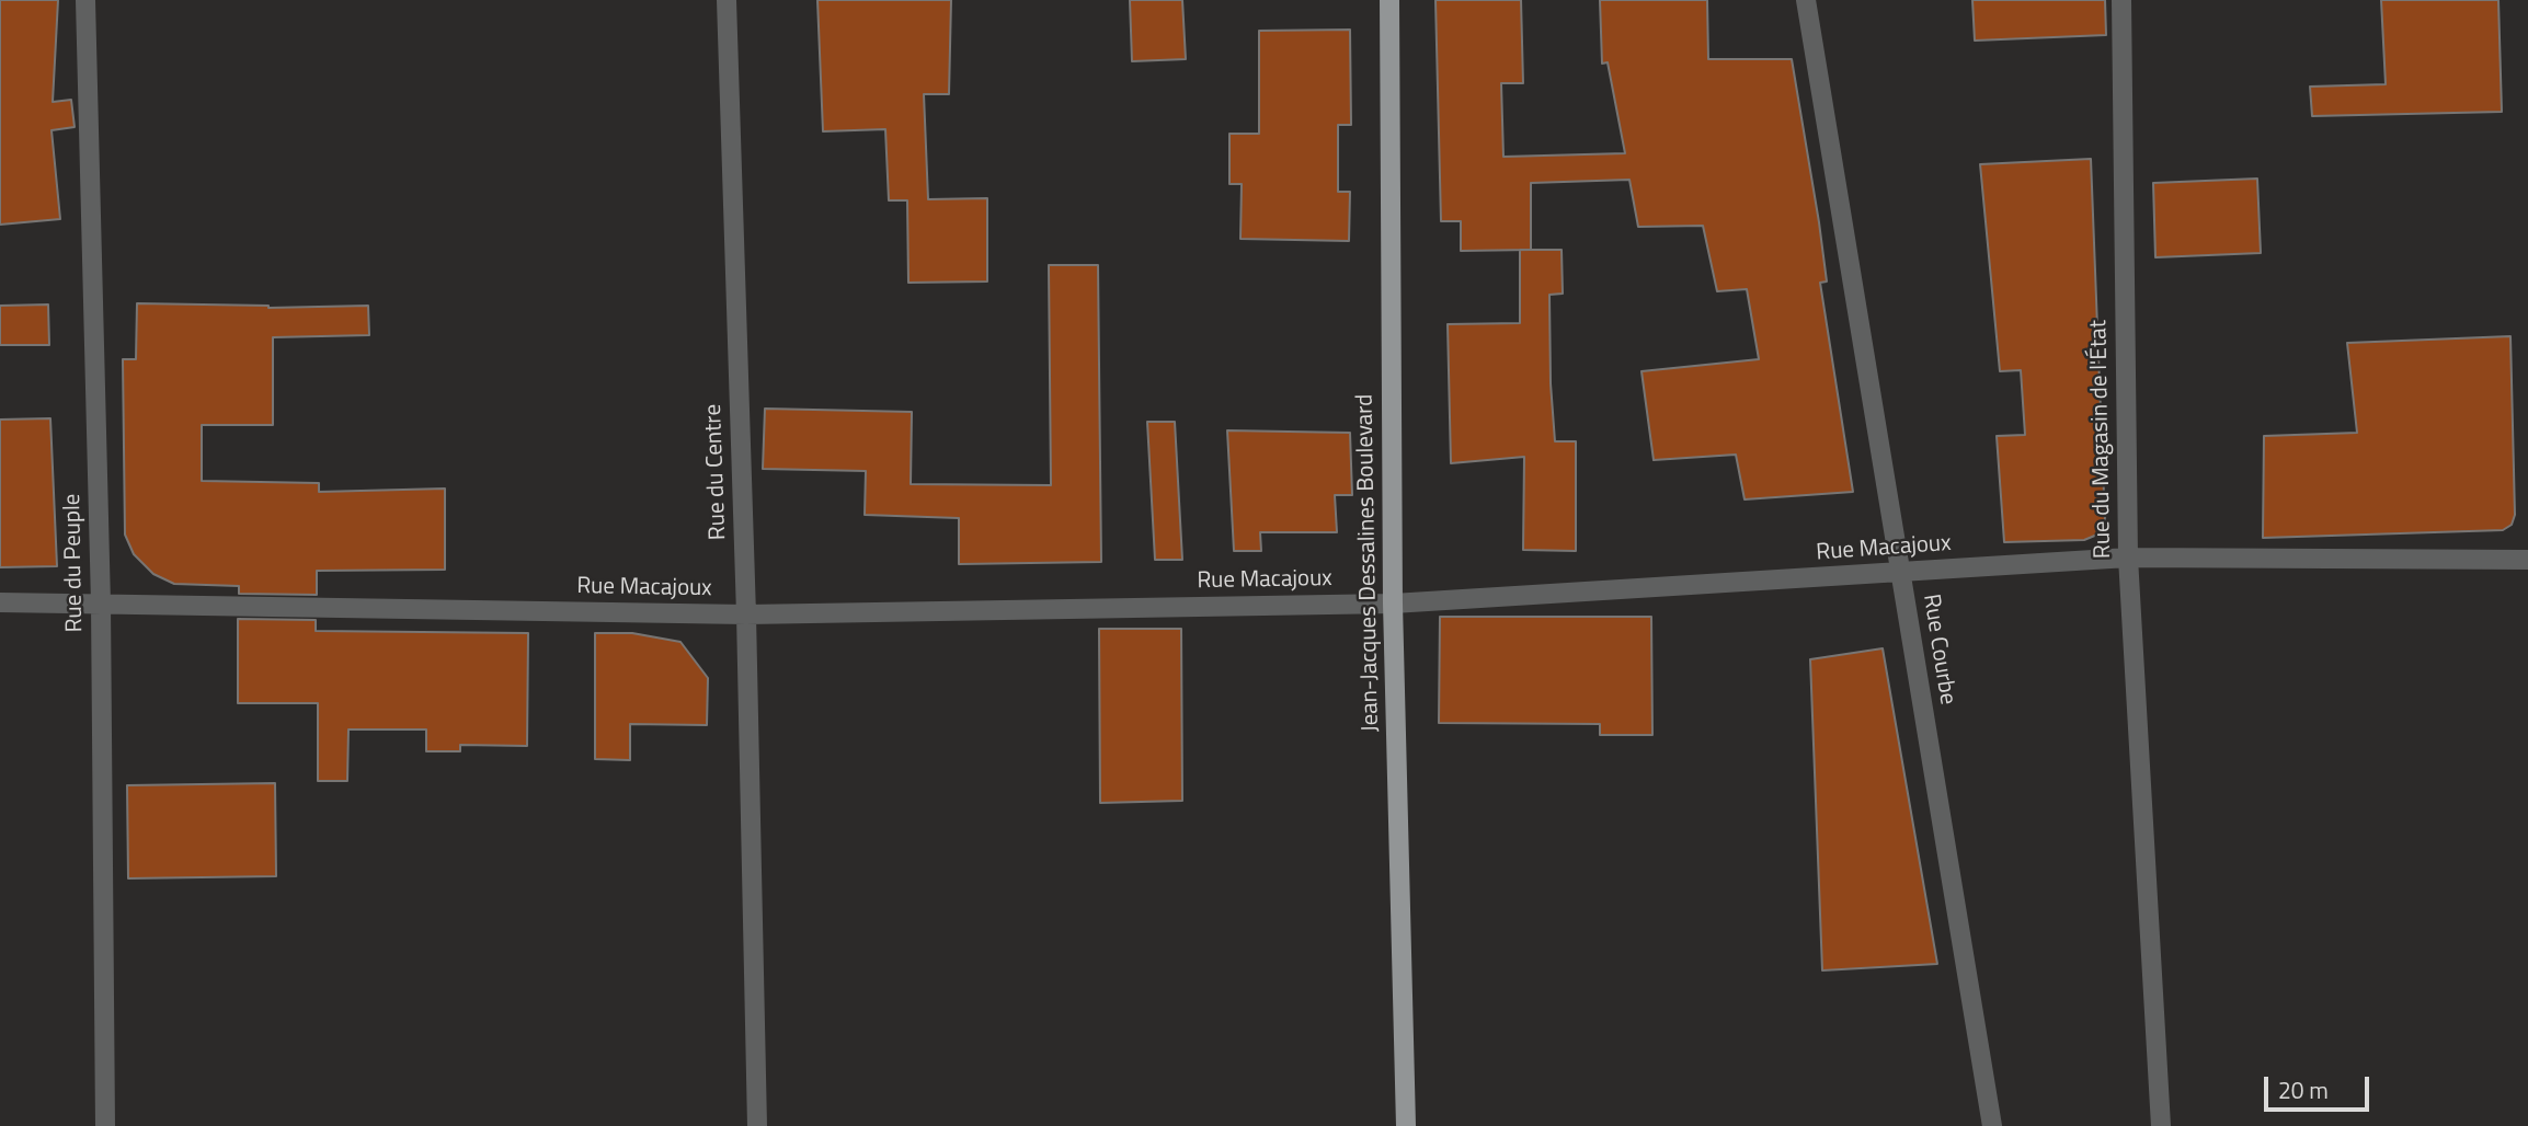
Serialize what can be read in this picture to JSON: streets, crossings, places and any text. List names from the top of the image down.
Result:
{
  "streets": {
    "main road": ["Jean-Jacques Dessalines Boulevard"],
    "street": [
      "Rue du Magasin de l'État",
      "Rue du Centre",
      "Rue Macajoux",
      "Rue du Peuple",
      "Rue Courbe"
    ]
  },
  "crossings": [
    ["Rue du Magasin de l'État", "Rue Macajoux"],
    ["Rue du Centre", "Rue Macajoux"],
    ["Rue Macajoux", "Rue du Peuple"],
    ["Rue Macajoux", "Jean-Jacques Dessalines Boulevard"],
    ["Rue Macajoux", "Rue Courbe"]
  ],
  "scale_bar": "20 m"
}
